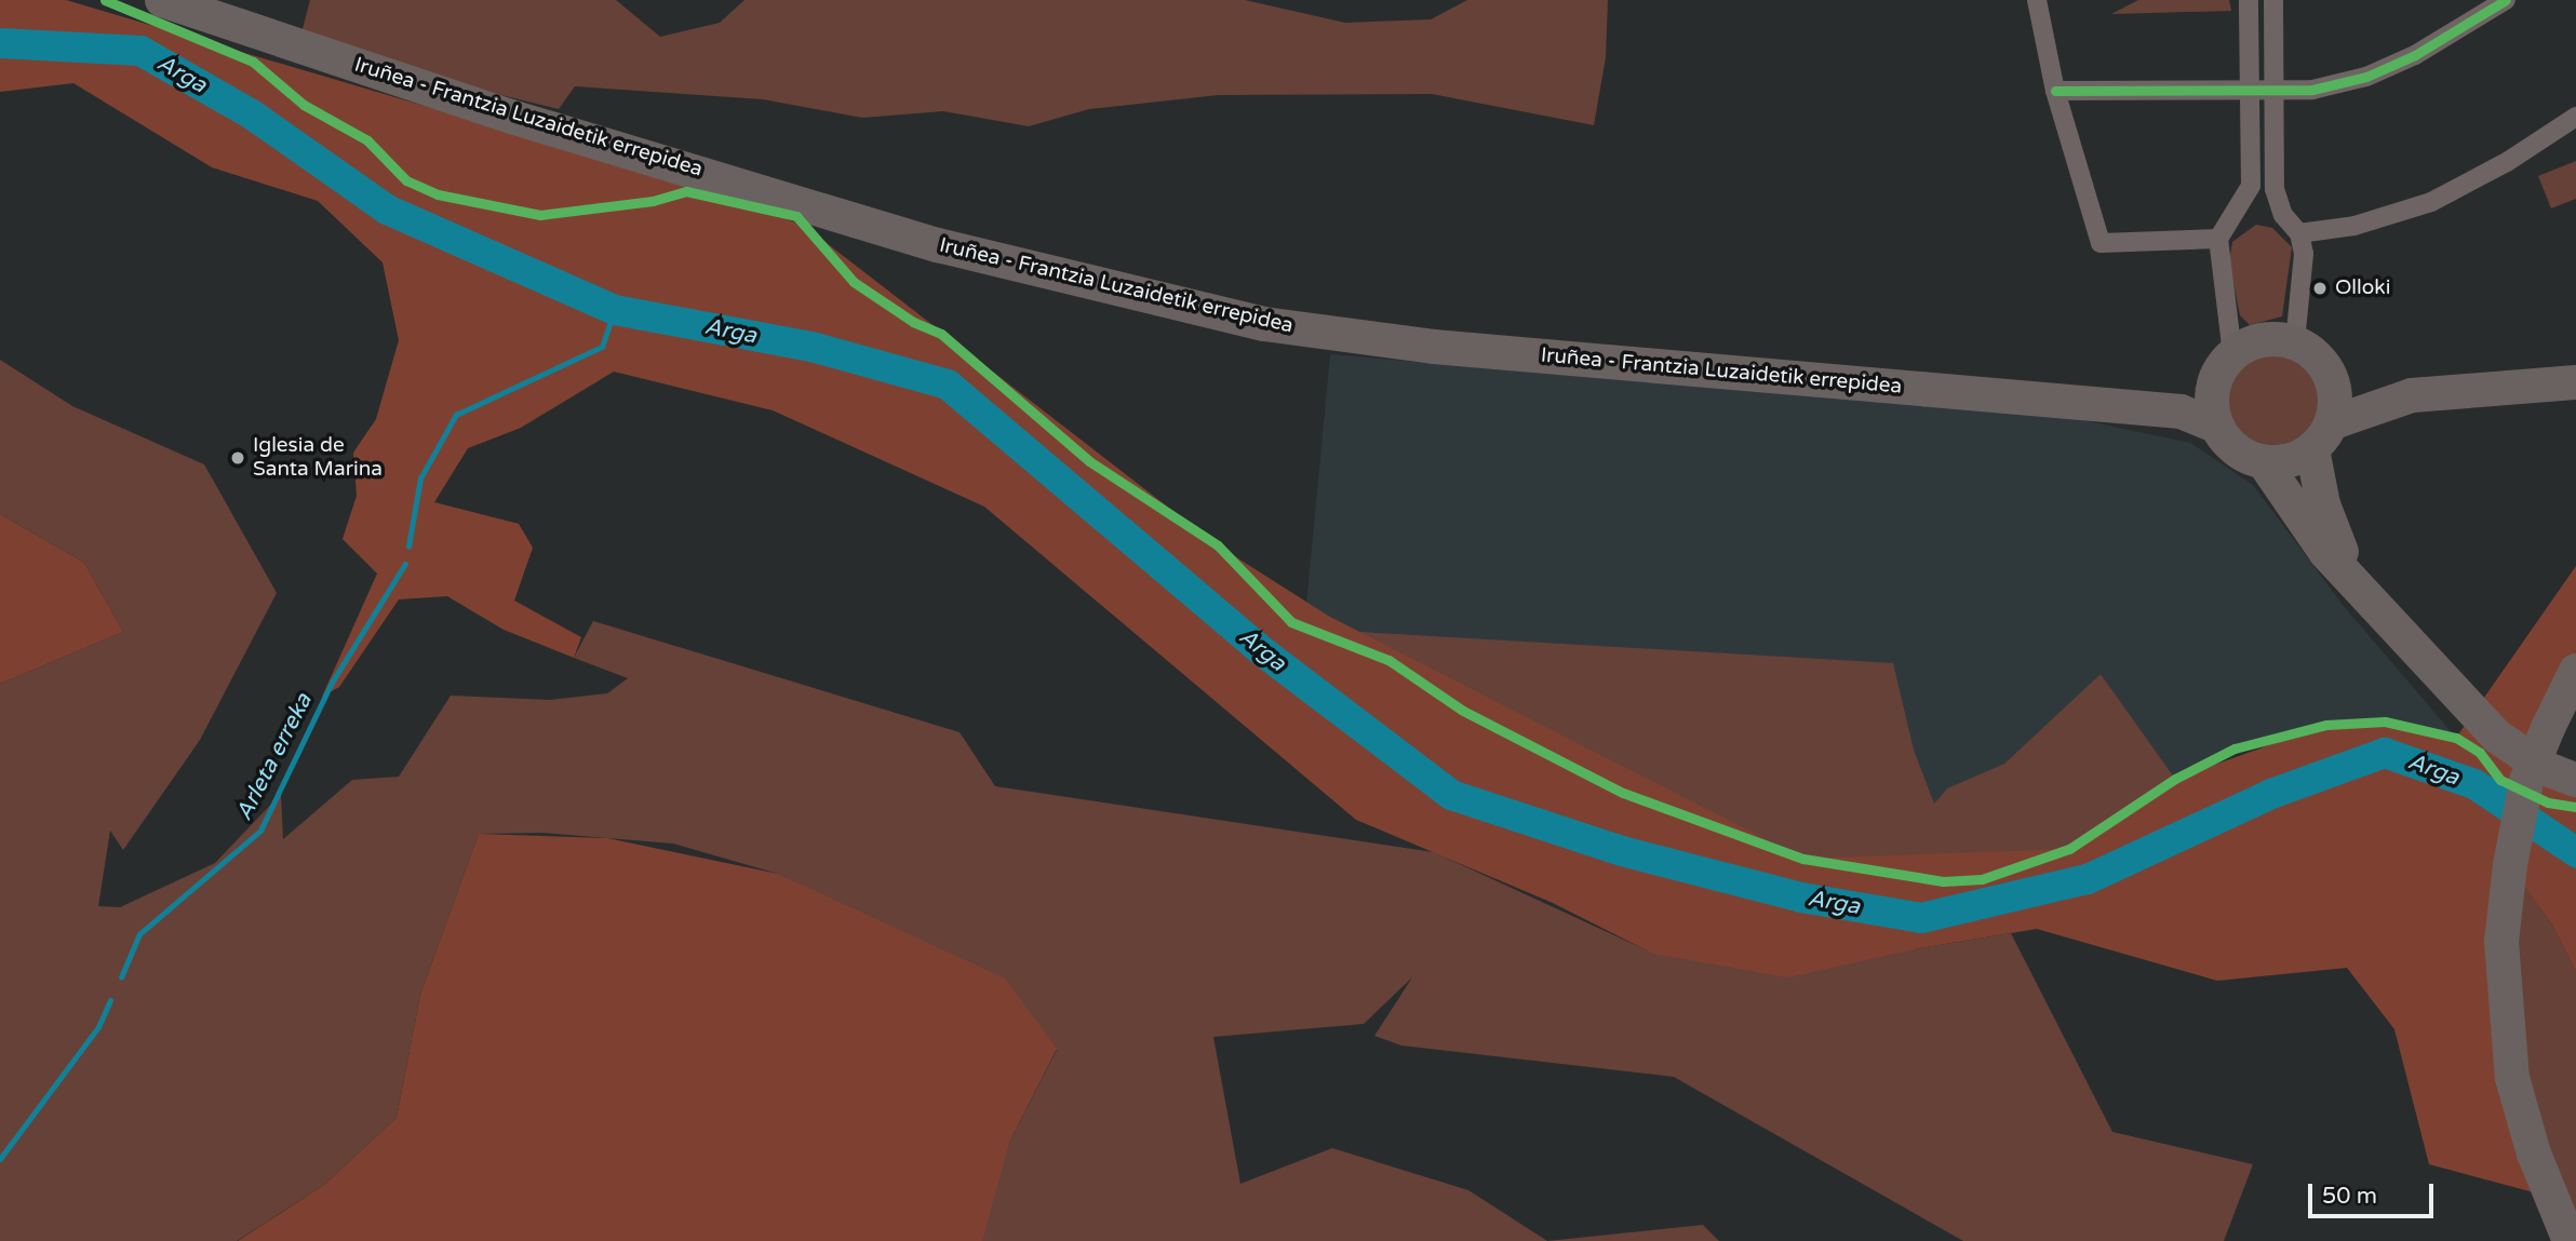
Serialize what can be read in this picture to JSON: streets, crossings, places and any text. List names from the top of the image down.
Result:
{
  "streets": {
    "highway": ["Iruñea - Frantzia Luzaidetik errepidea"]
  },
  "water": ["Arga", "Arleta erreka"],
  "places": ["Olloki", "Iglesia de Santa Marina"],
  "scale_bar": "50 m"
}
